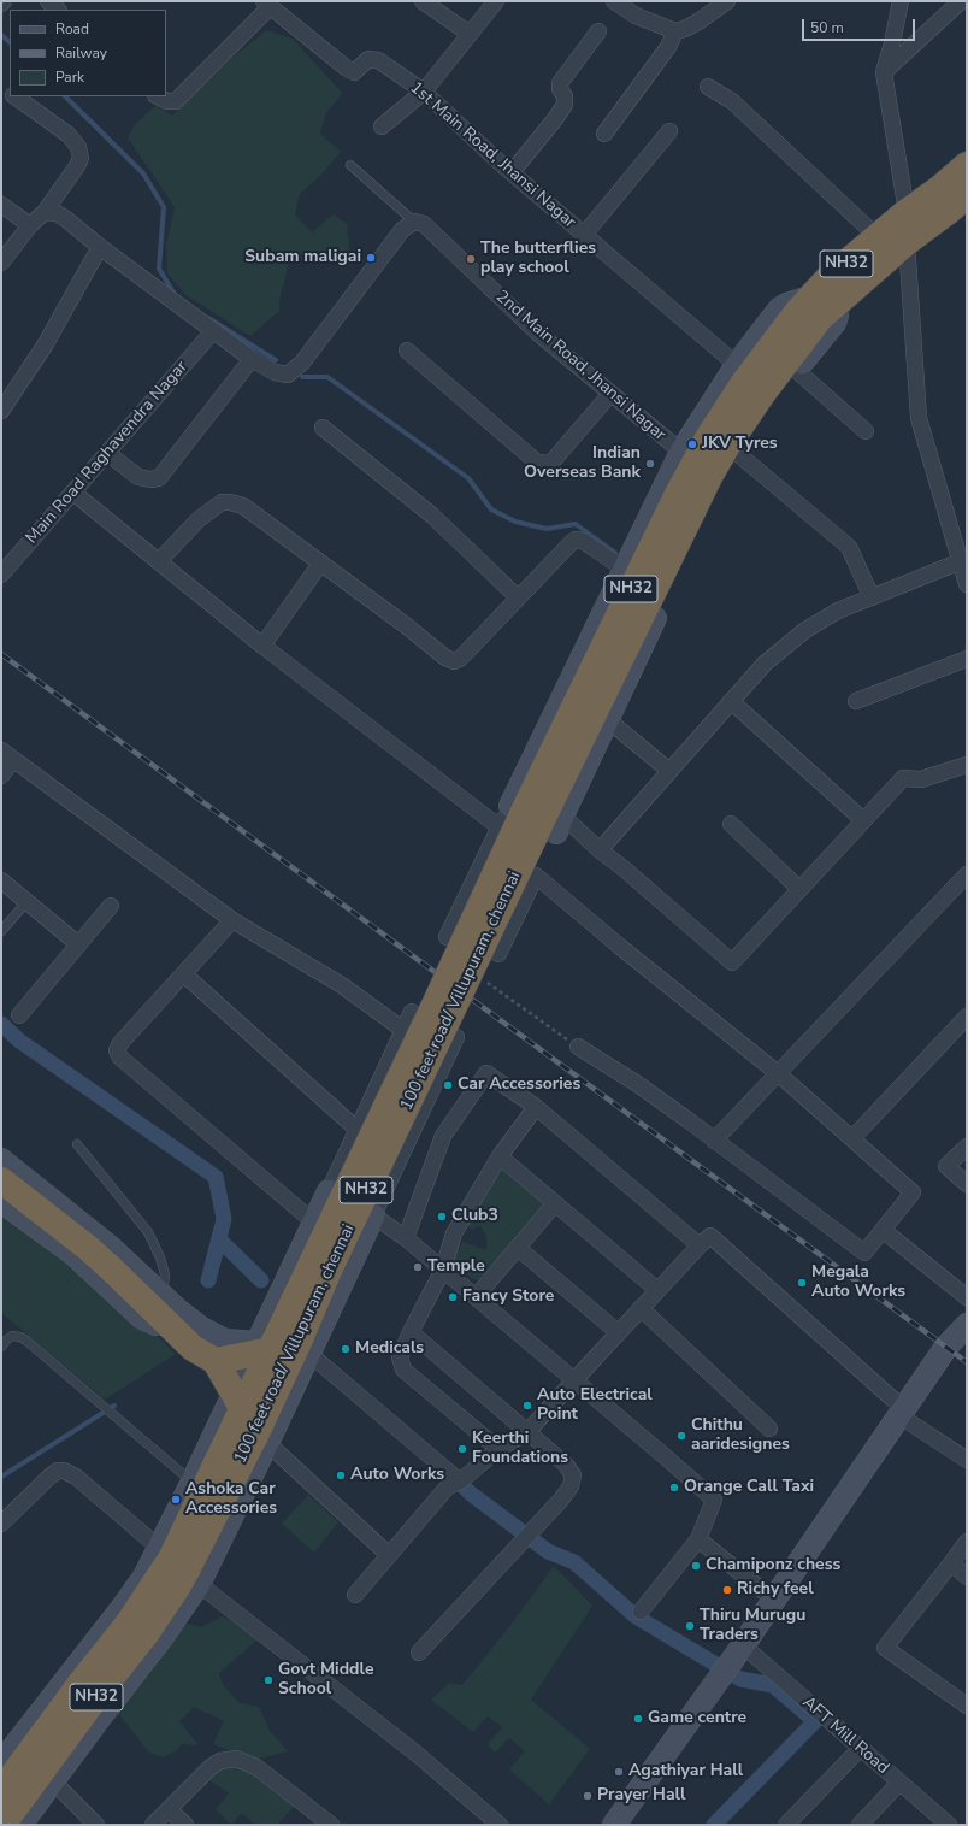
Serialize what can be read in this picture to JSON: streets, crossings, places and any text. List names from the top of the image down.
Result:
{
  "streets": {
    "highway": ["NH32", "100 feet road/ Villupuram, chennai"],
    "street": [
      "1st Main Road, Jhansi Nagar",
      "2nd Main Road, Jhansi Nagar",
      "Main Road Raghavendra Nagar",
      "AFT Mill Road"
    ]
  },
  "places": [
    "Subam maligai",
    "The butterflies play school",
    "JKV Tyres",
    "Indian Overseas Bank",
    "Car Accessories",
    "Club3",
    "Temple",
    "Megala Auto Works",
    "Fancy Store",
    "Medicals",
    "Auto Electrical Point",
    "Chithu aaridesignes",
    "Keerthi Foundations",
    "Auto Works",
    "Orange Call Taxi",
    "Ashoka Car Accessories",
    "Chamiponz chess",
    "Richy feel",
    "Thiru Murugu Traders",
    "Govt Middle School",
    "Game centre",
    "Agathiyar Hall",
    "Prayer Hall"
  ],
  "legend": ["Road", "Railway", "Park"],
  "scale_bar": "50 m"
}
